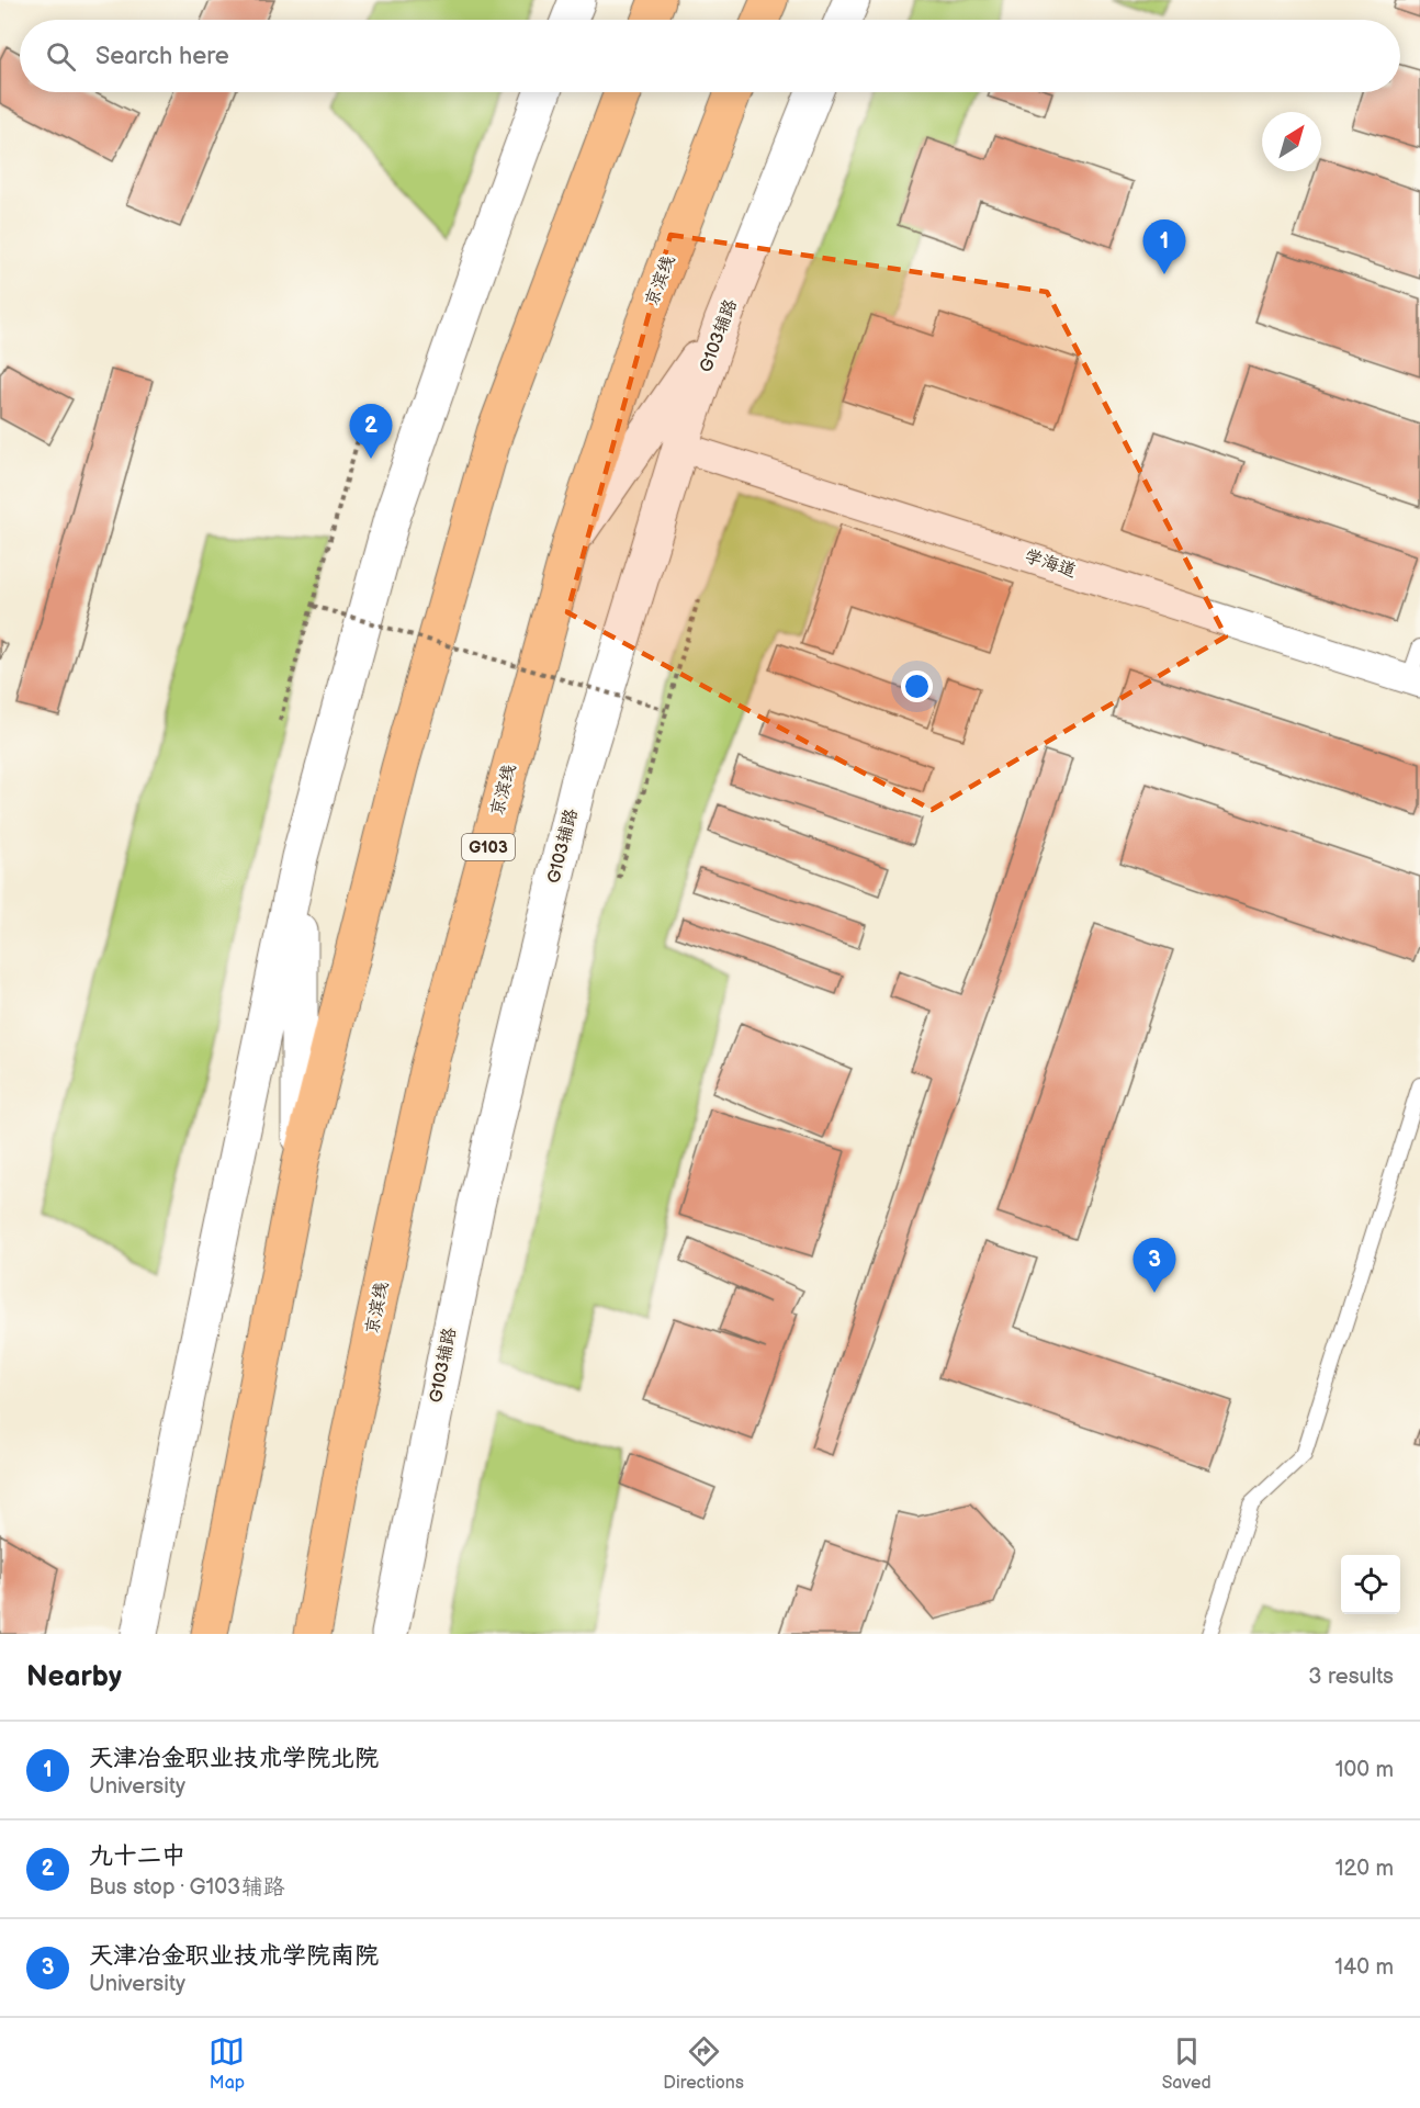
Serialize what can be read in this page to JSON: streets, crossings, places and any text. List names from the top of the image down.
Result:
{
  "streets": {
    "highway": ["京滨线", "G103"],
    "street": ["G103辅路", "学海道"]
  },
  "crossings": [
    ["G103辅路", "学海道"]
  ],
  "north": "top right",
  "page": {
    "search": "Search here",
    "pins": ["1", "2", "3"],
    "heading": ["Nearby", "3 results"],
    "list": [
      {
        "mark": "1",
        "name": "天津冶金职业技术学院北院",
        "note": "University",
        "value": "100 m"
      },
      {
        "mark": "2",
        "name": "九十二中",
        "note": "Bus stop · G103辅路",
        "value": "120 m"
      },
      {
        "mark": "3",
        "name": "天津冶金职业技术学院南院",
        "note": "University",
        "value": "140 m"
      }
    ],
    "nav": ["Map", "Directions", "Saved"]
  }
}
